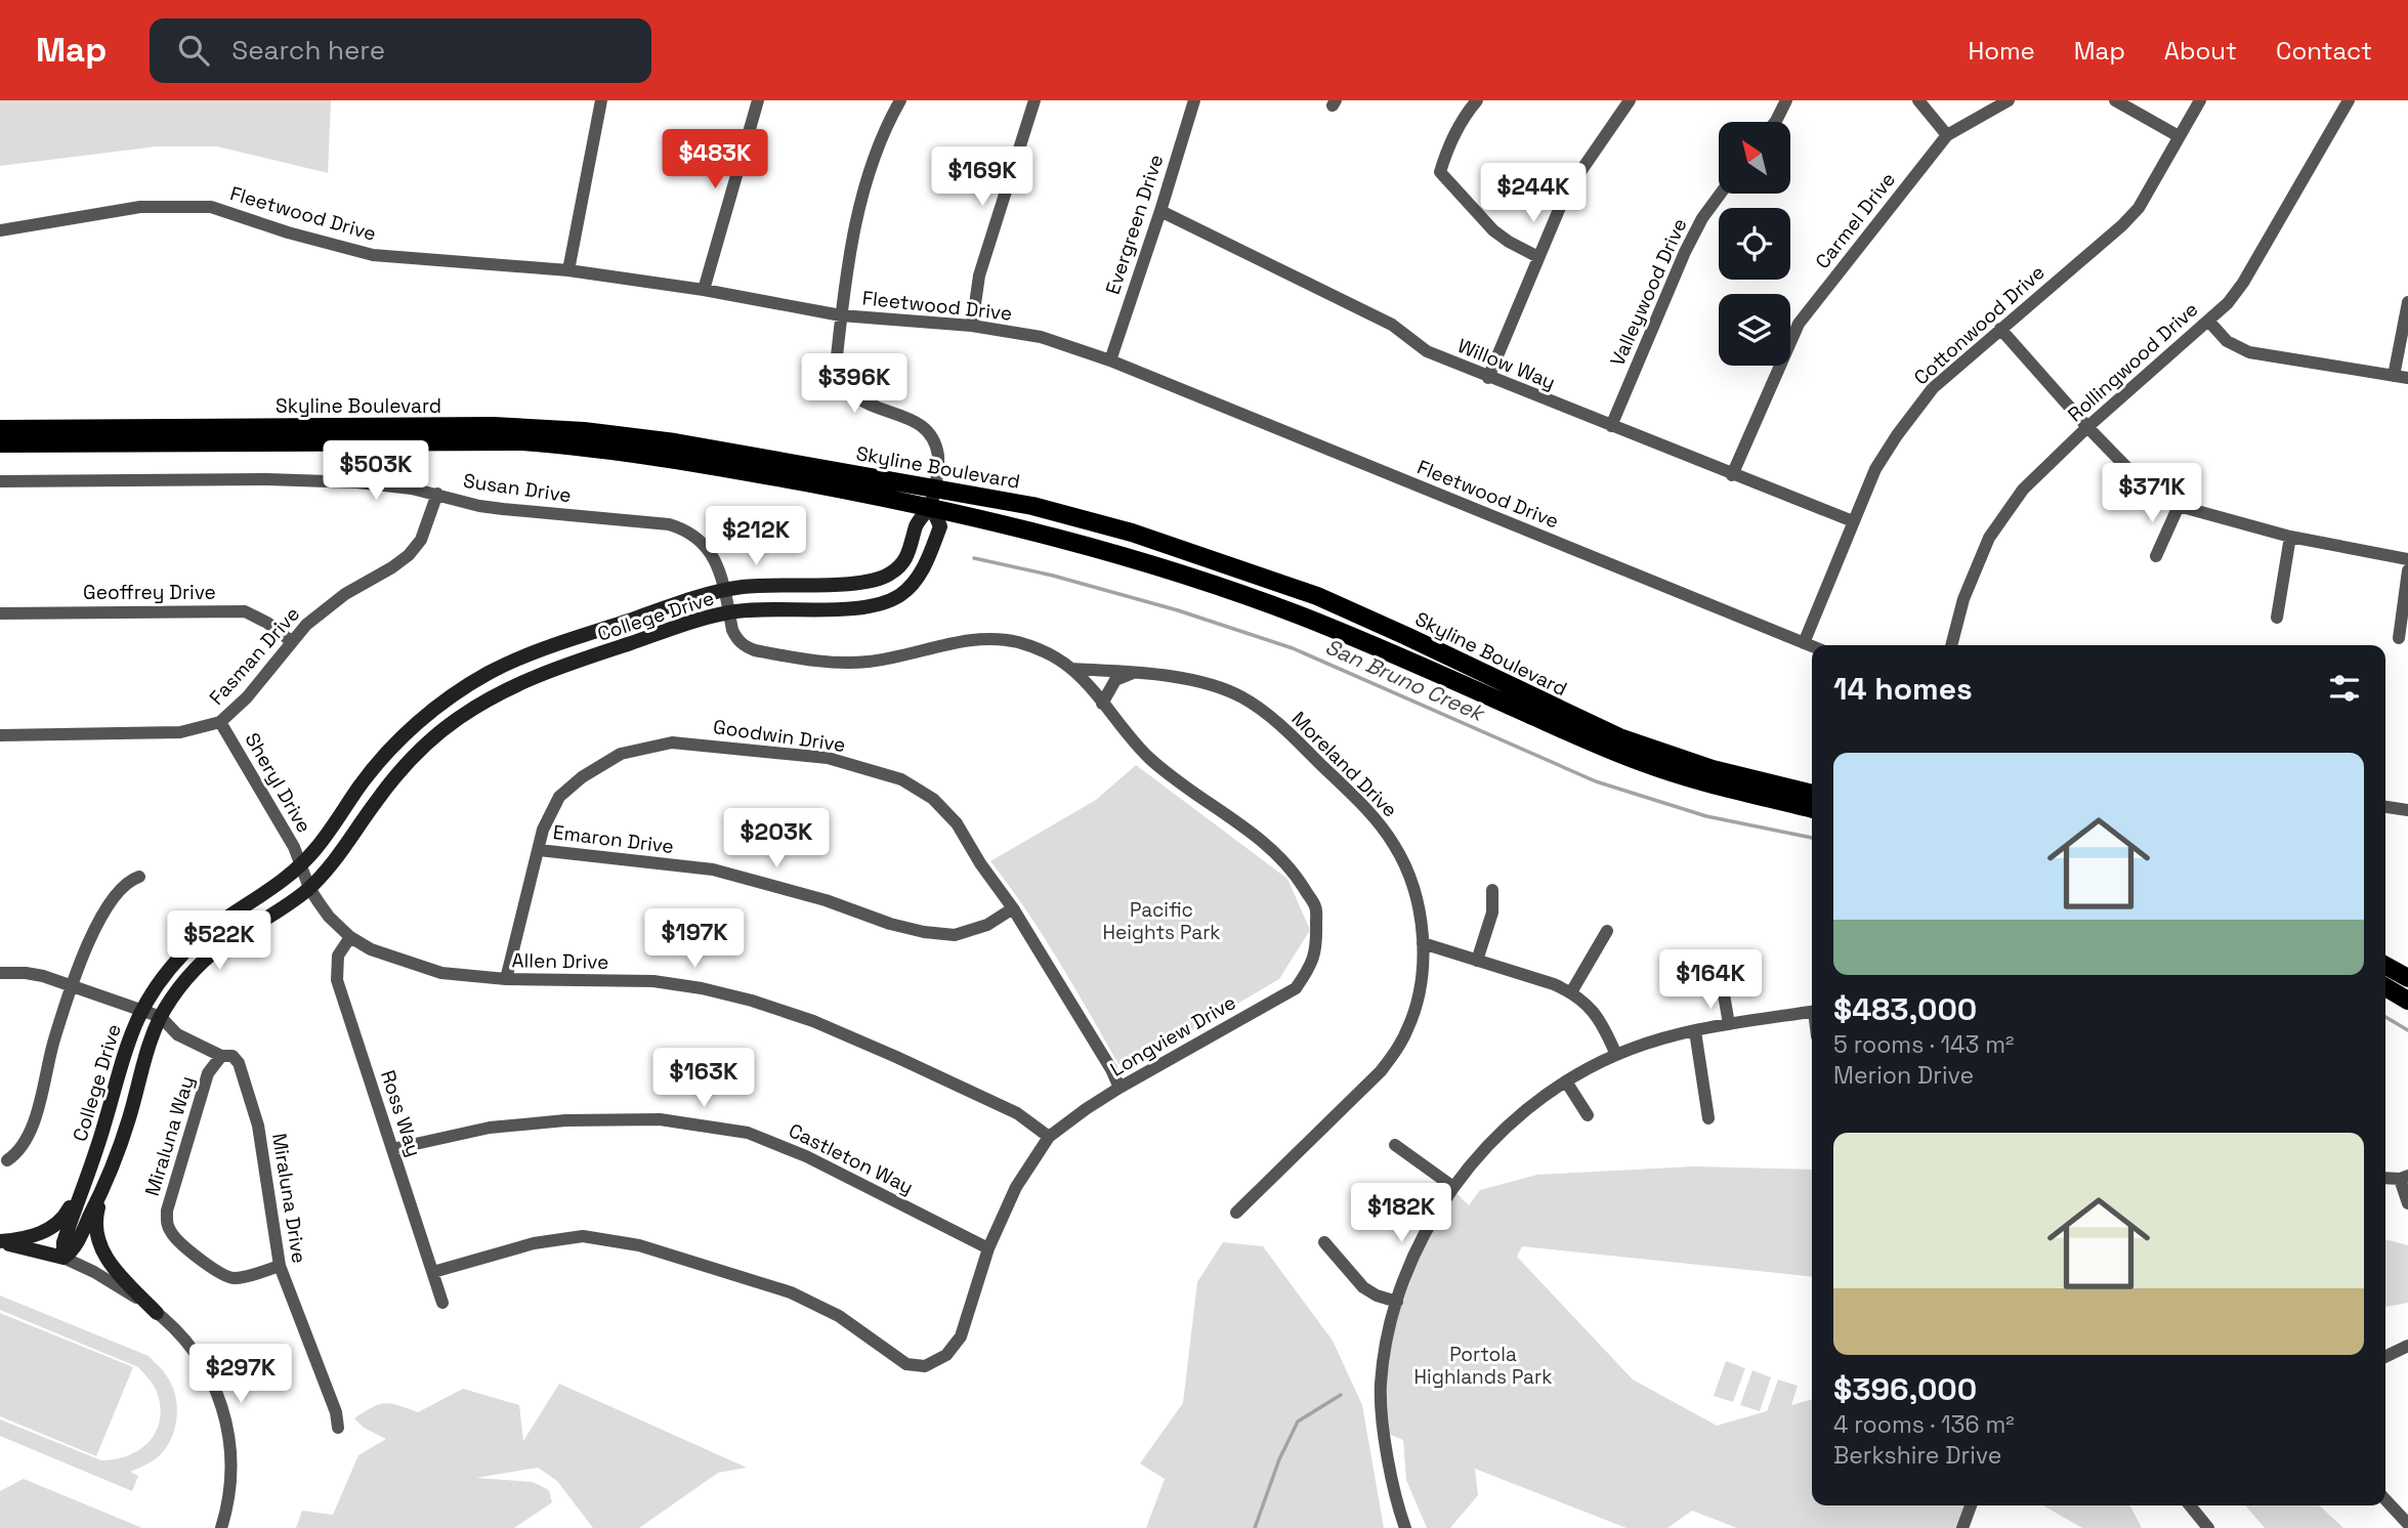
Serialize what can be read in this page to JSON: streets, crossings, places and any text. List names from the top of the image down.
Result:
{
  "streets": {
    "main road": ["Skyline Boulevard"],
    "street": [
      "Fleetwood Drive",
      "Carmel Drive",
      "Evergreen Drive",
      "Valleywood Drive",
      "Cottonwood Drive",
      "Rollingwood Drive",
      "Willow Way",
      "Susan Drive",
      "Geoffrey Drive",
      "College Drive",
      "Fasman Drive",
      "Goodwin Drive",
      "Moreland Drive",
      "Sheryl Drive",
      "Emaron Drive",
      "Allen Drive",
      "Longview Drive",
      "Ross Way",
      "Miraluna Way",
      "Castleton Way",
      "Miraluna Drive"
    ]
  },
  "crossings": [
    ["Fleetwood Drive", "Evergreen Drive"],
    ["Fleetwood Drive", "Cottonwood Drive"],
    ["Carmel Drive", "Willow Way"],
    ["Evergreen Drive", "Willow Way"],
    ["Valleywood Drive", "Willow Way"],
    ["Cottonwood Drive", "Willow Way"],
    ["Skyline Boulevard", "College Drive"],
    ["Susan Drive", "College Drive"],
    ["Susan Drive", "Fasman Drive"],
    ["Susan Drive", "Longview Drive"],
    ["Geoffrey Drive", "Fasman Drive"],
    ["College Drive", "Sheryl Drive"],
    ["College Drive", "Allen Drive"],
    ["College Drive", "Longview Drive"],
    ["College Drive", "Miraluna Drive"],
    ["Fasman Drive", "Sheryl Drive"],
    ["Goodwin Drive", "Emaron Drive"],
    ["Goodwin Drive", "Allen Drive"],
    ["Goodwin Drive", "Longview Drive"],
    ["Moreland Drive", "Longview Drive"],
    ["Sheryl Drive", "Allen Drive"],
    ["Allen Drive", "Longview Drive"],
    ["Allen Drive", "Ross Way"],
    ["Longview Drive", "Ross Way"],
    ["Longview Drive", "Castleton Way"],
    ["Ross Way", "Castleton Way"],
    ["Miraluna Way", "Miraluna Drive"]
  ],
  "water": ["San Bruno Creek"],
  "parks": ["Pacific Heights Park", "Portola Highlands Park"],
  "north": "top left",
  "page": {
    "header": "Map",
    "search": "Search here",
    "nav": [
      "Home",
      "Map",
      "About",
      "Contact"
    ],
    "price": [
      "$483K",
      "$169K",
      "$244K",
      "$396K",
      "$503K",
      "$371K",
      "$212K",
      "$203K",
      "$197K",
      "$522K",
      "$164K",
      "$163K",
      "$182K",
      "$297K"
    ],
    "heading": "14 homes",
    "list": [
      {
        "name": "$483,000",
        "note": "5 rooms · 143 m² · Merion Drive"
      },
      {
        "name": "$396,000",
        "note": "4 rooms · 136 m² · Berkshire Drive"
      }
    ]
  }
}
